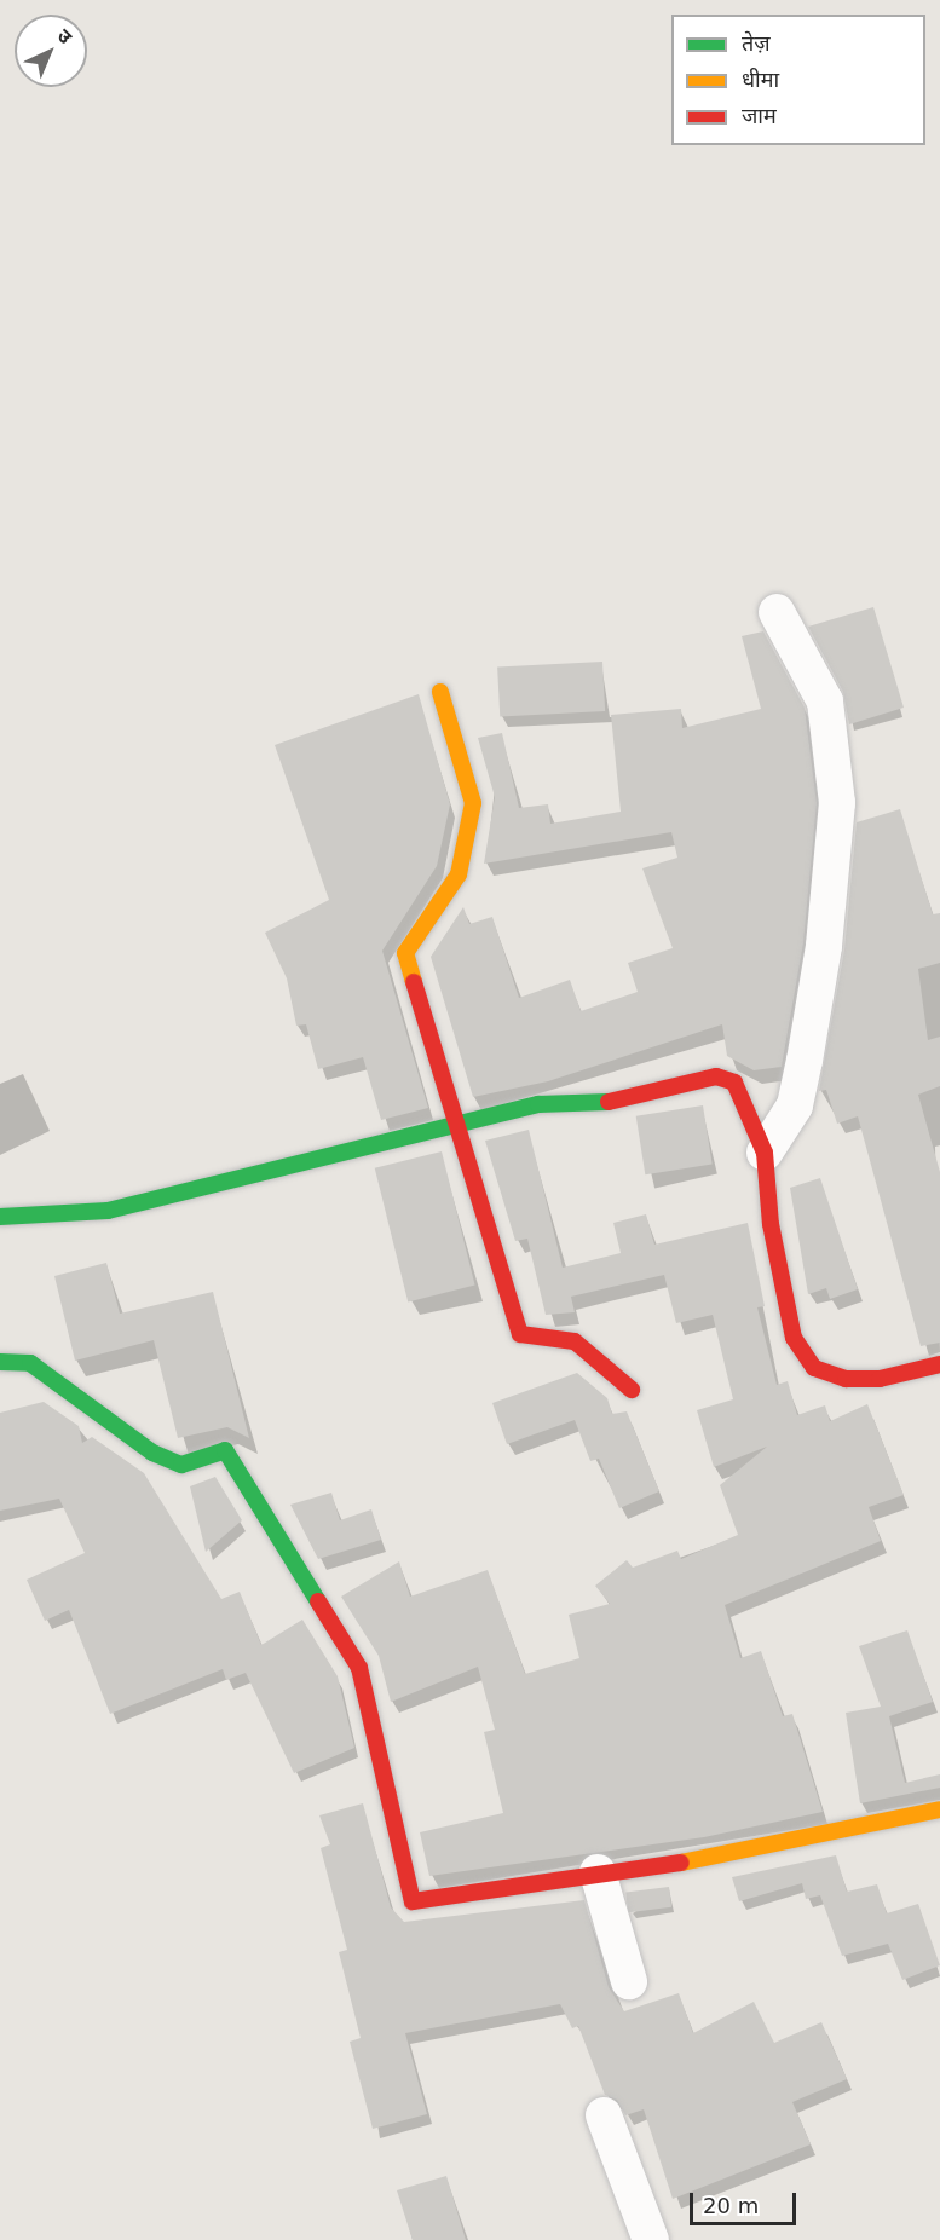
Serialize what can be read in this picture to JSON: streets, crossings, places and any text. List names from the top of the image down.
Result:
{
  "legend": ["तेज़", "धीमा", "जाम"],
  "scale_bar": "20 m",
  "north": "top right"
}
